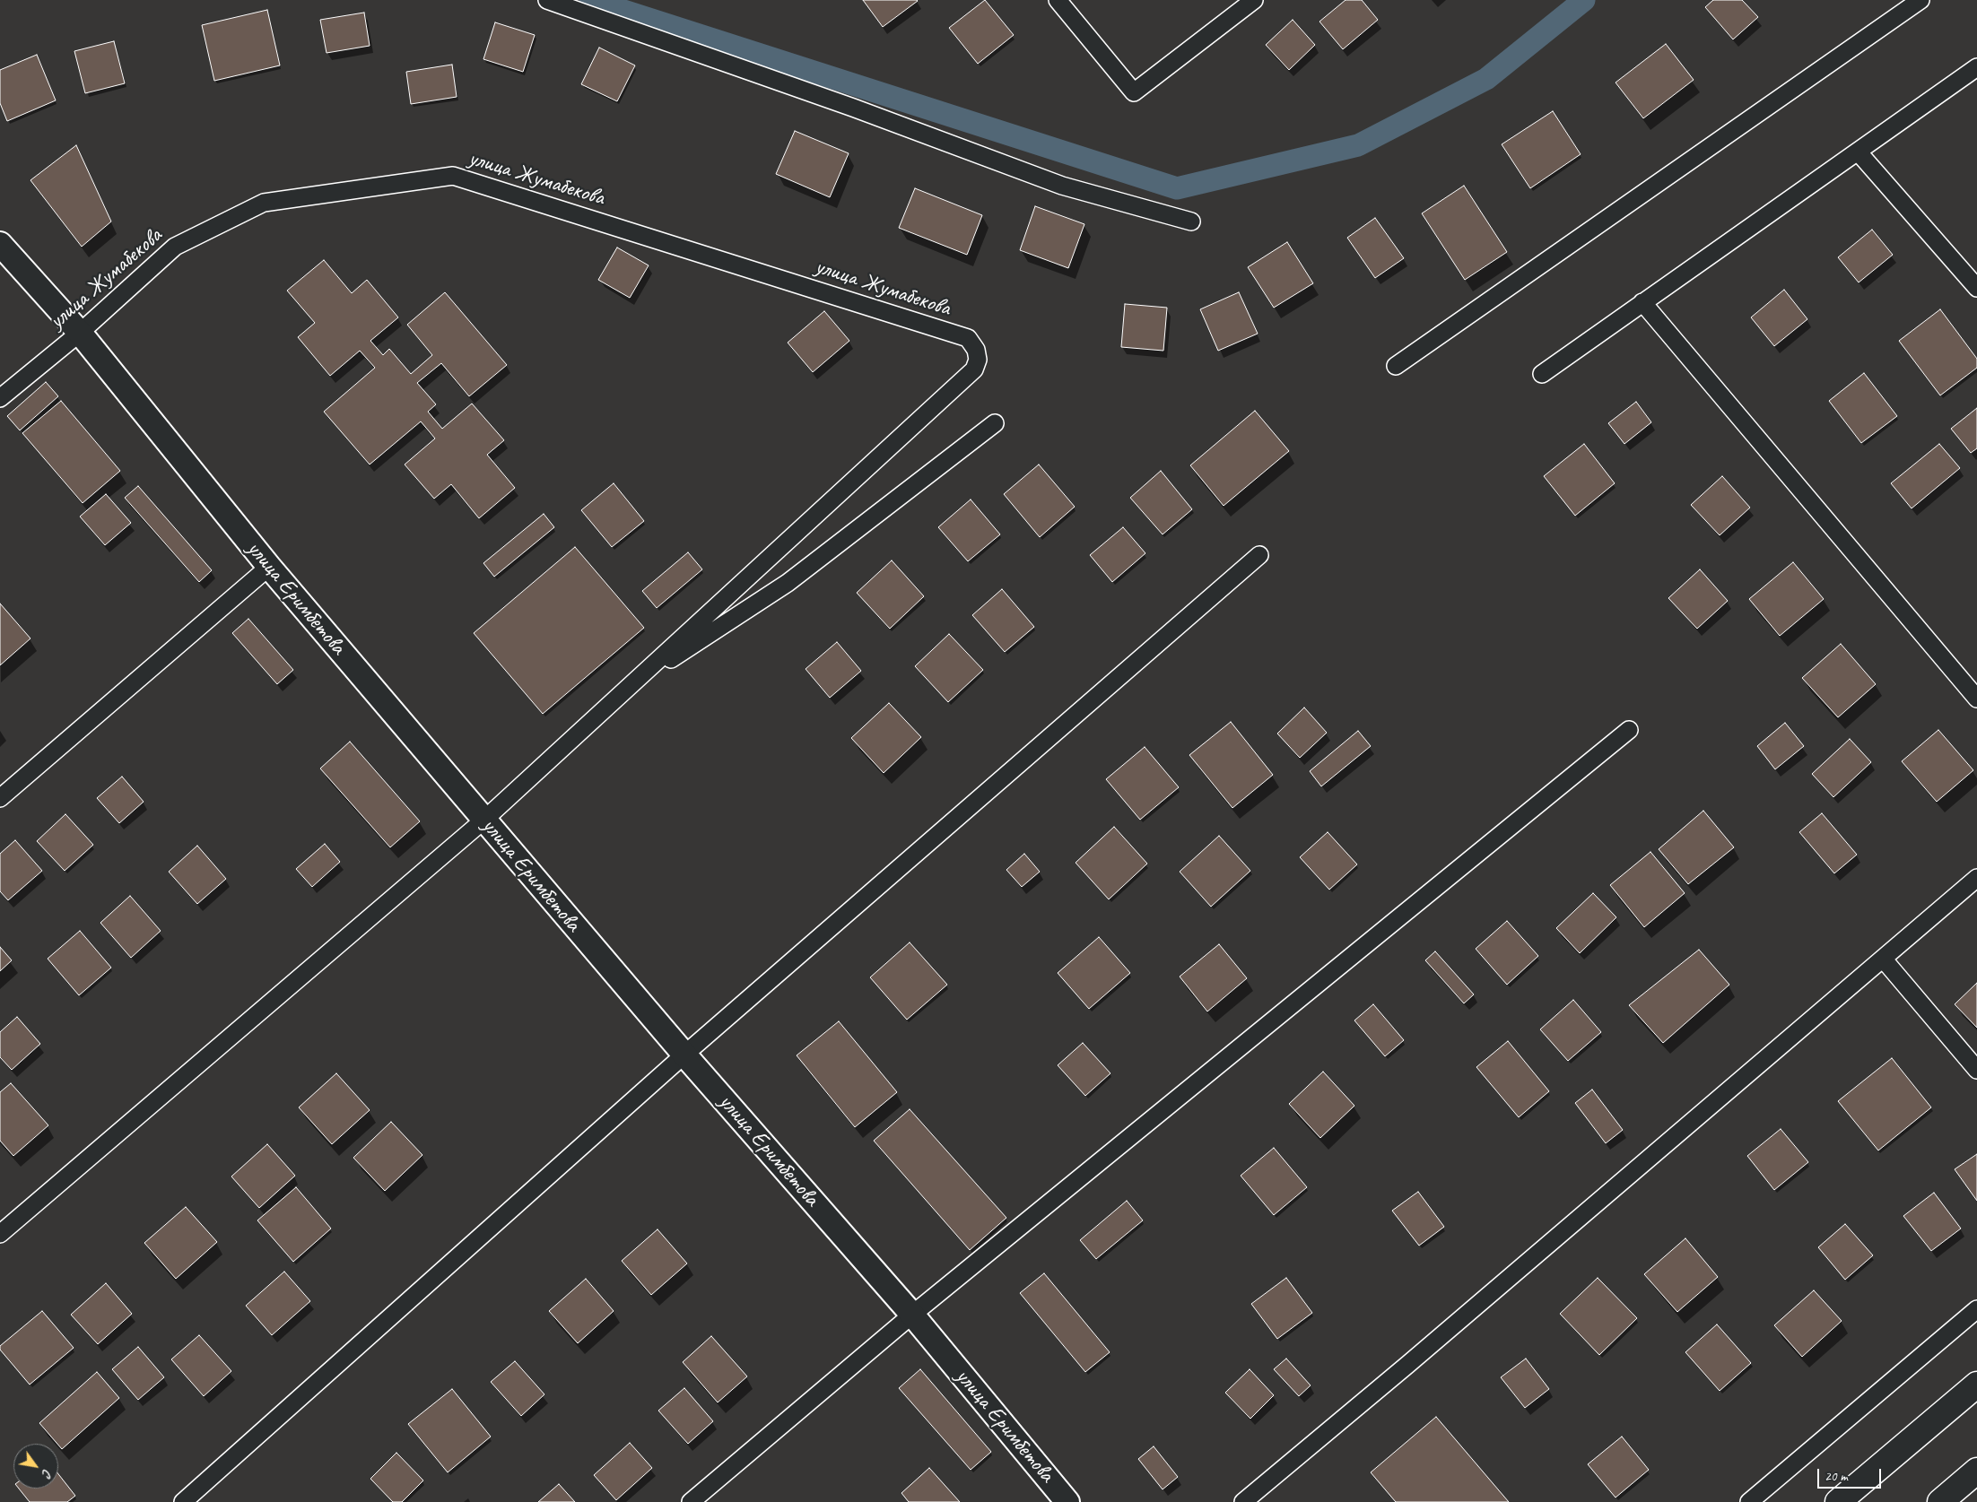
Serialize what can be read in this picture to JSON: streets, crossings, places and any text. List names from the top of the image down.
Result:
{
  "streets": {
    "main road": ["улица Еримбетова"],
    "street": ["улица Жумабекова"]
  },
  "crossings": [
    ["улица Жумабекова", "улица Еримбетова"]
  ],
  "scale_bar": "20 m",
  "north": "bottom right"
}
